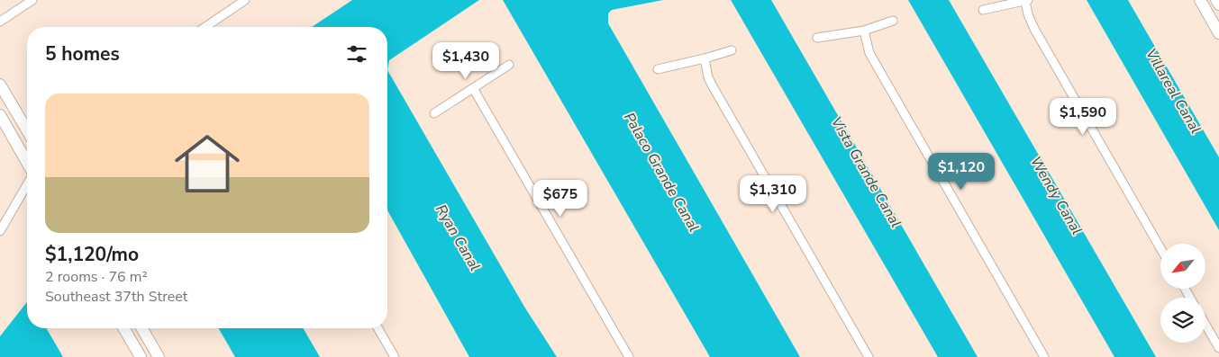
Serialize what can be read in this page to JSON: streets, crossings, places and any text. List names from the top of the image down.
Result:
{
  "water": [
    "Villareal Canal",
    "Palaco Grande Canal",
    "Vista Grande Canal",
    "Wendy Canal",
    "Ryan Canal"
  ],
  "north": "bottom left",
  "page": {
    "heading": "5 homes",
    "price": [
      "$1,430",
      "$1,590",
      "$1,120",
      "$1,310",
      "$675"
    ],
    "list": [
      {
        "name": "$1,120/mo",
        "note": "2 rooms · 76 m² · Southeast 37th Street"
      }
    ]
  }
}
